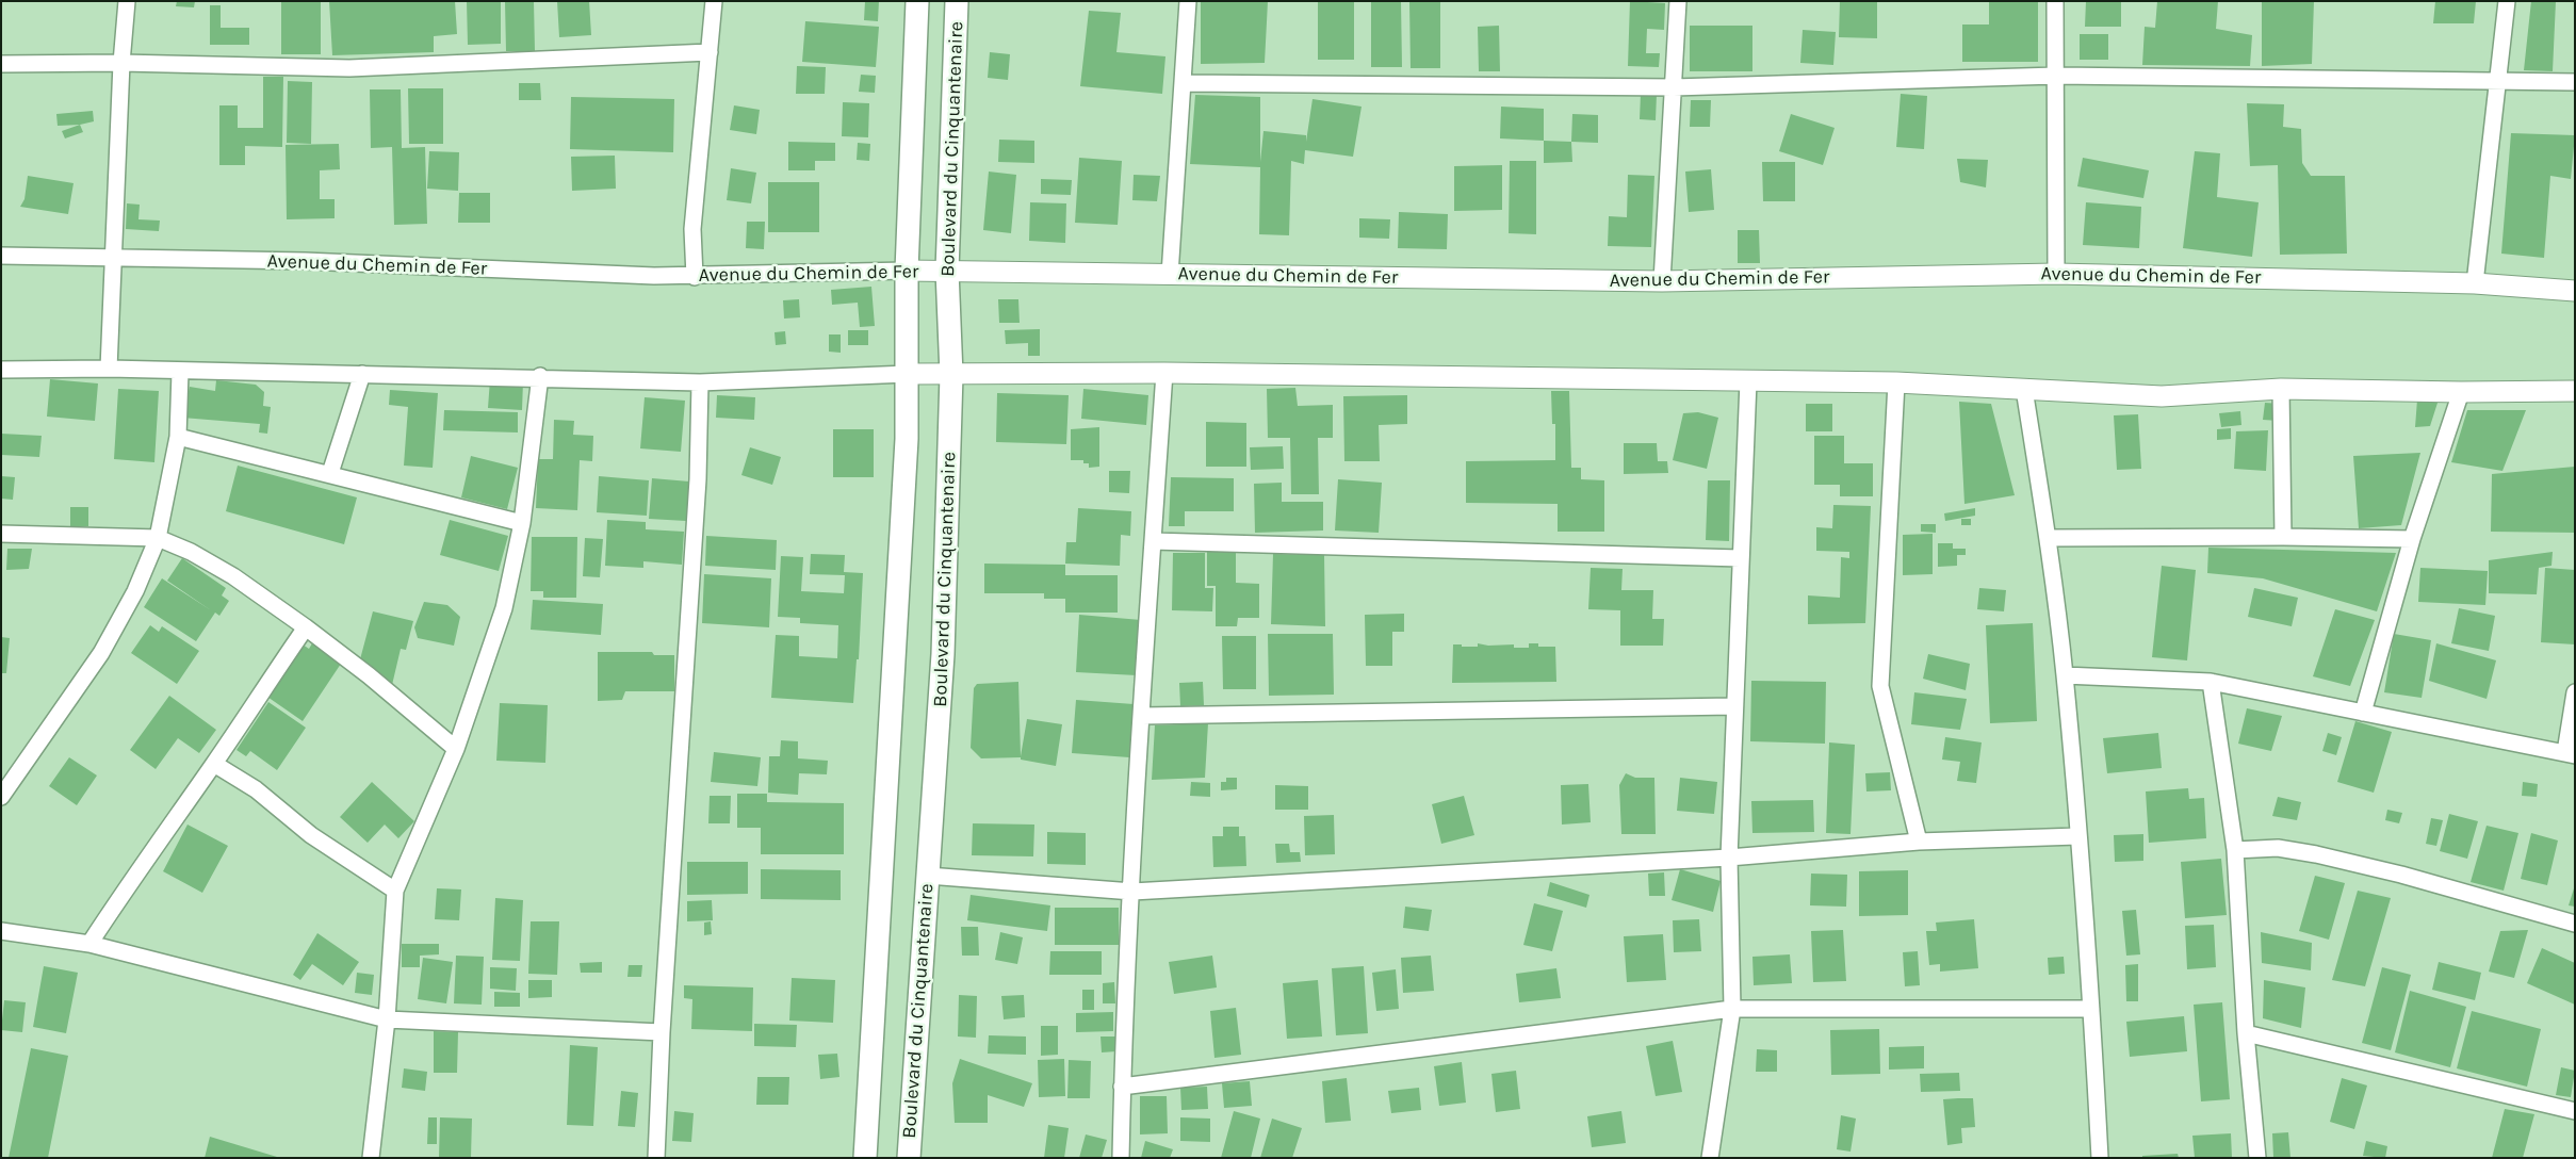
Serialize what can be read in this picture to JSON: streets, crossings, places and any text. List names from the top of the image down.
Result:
{
  "streets": {
    "main road": ["Boulevard du Cinquantenaire"],
    "street": ["Avenue du Chemin de Fer"]
  },
  "crossings": [
    ["Boulevard du Cinquantenaire", "Avenue du Chemin de Fer"]
  ]
}
